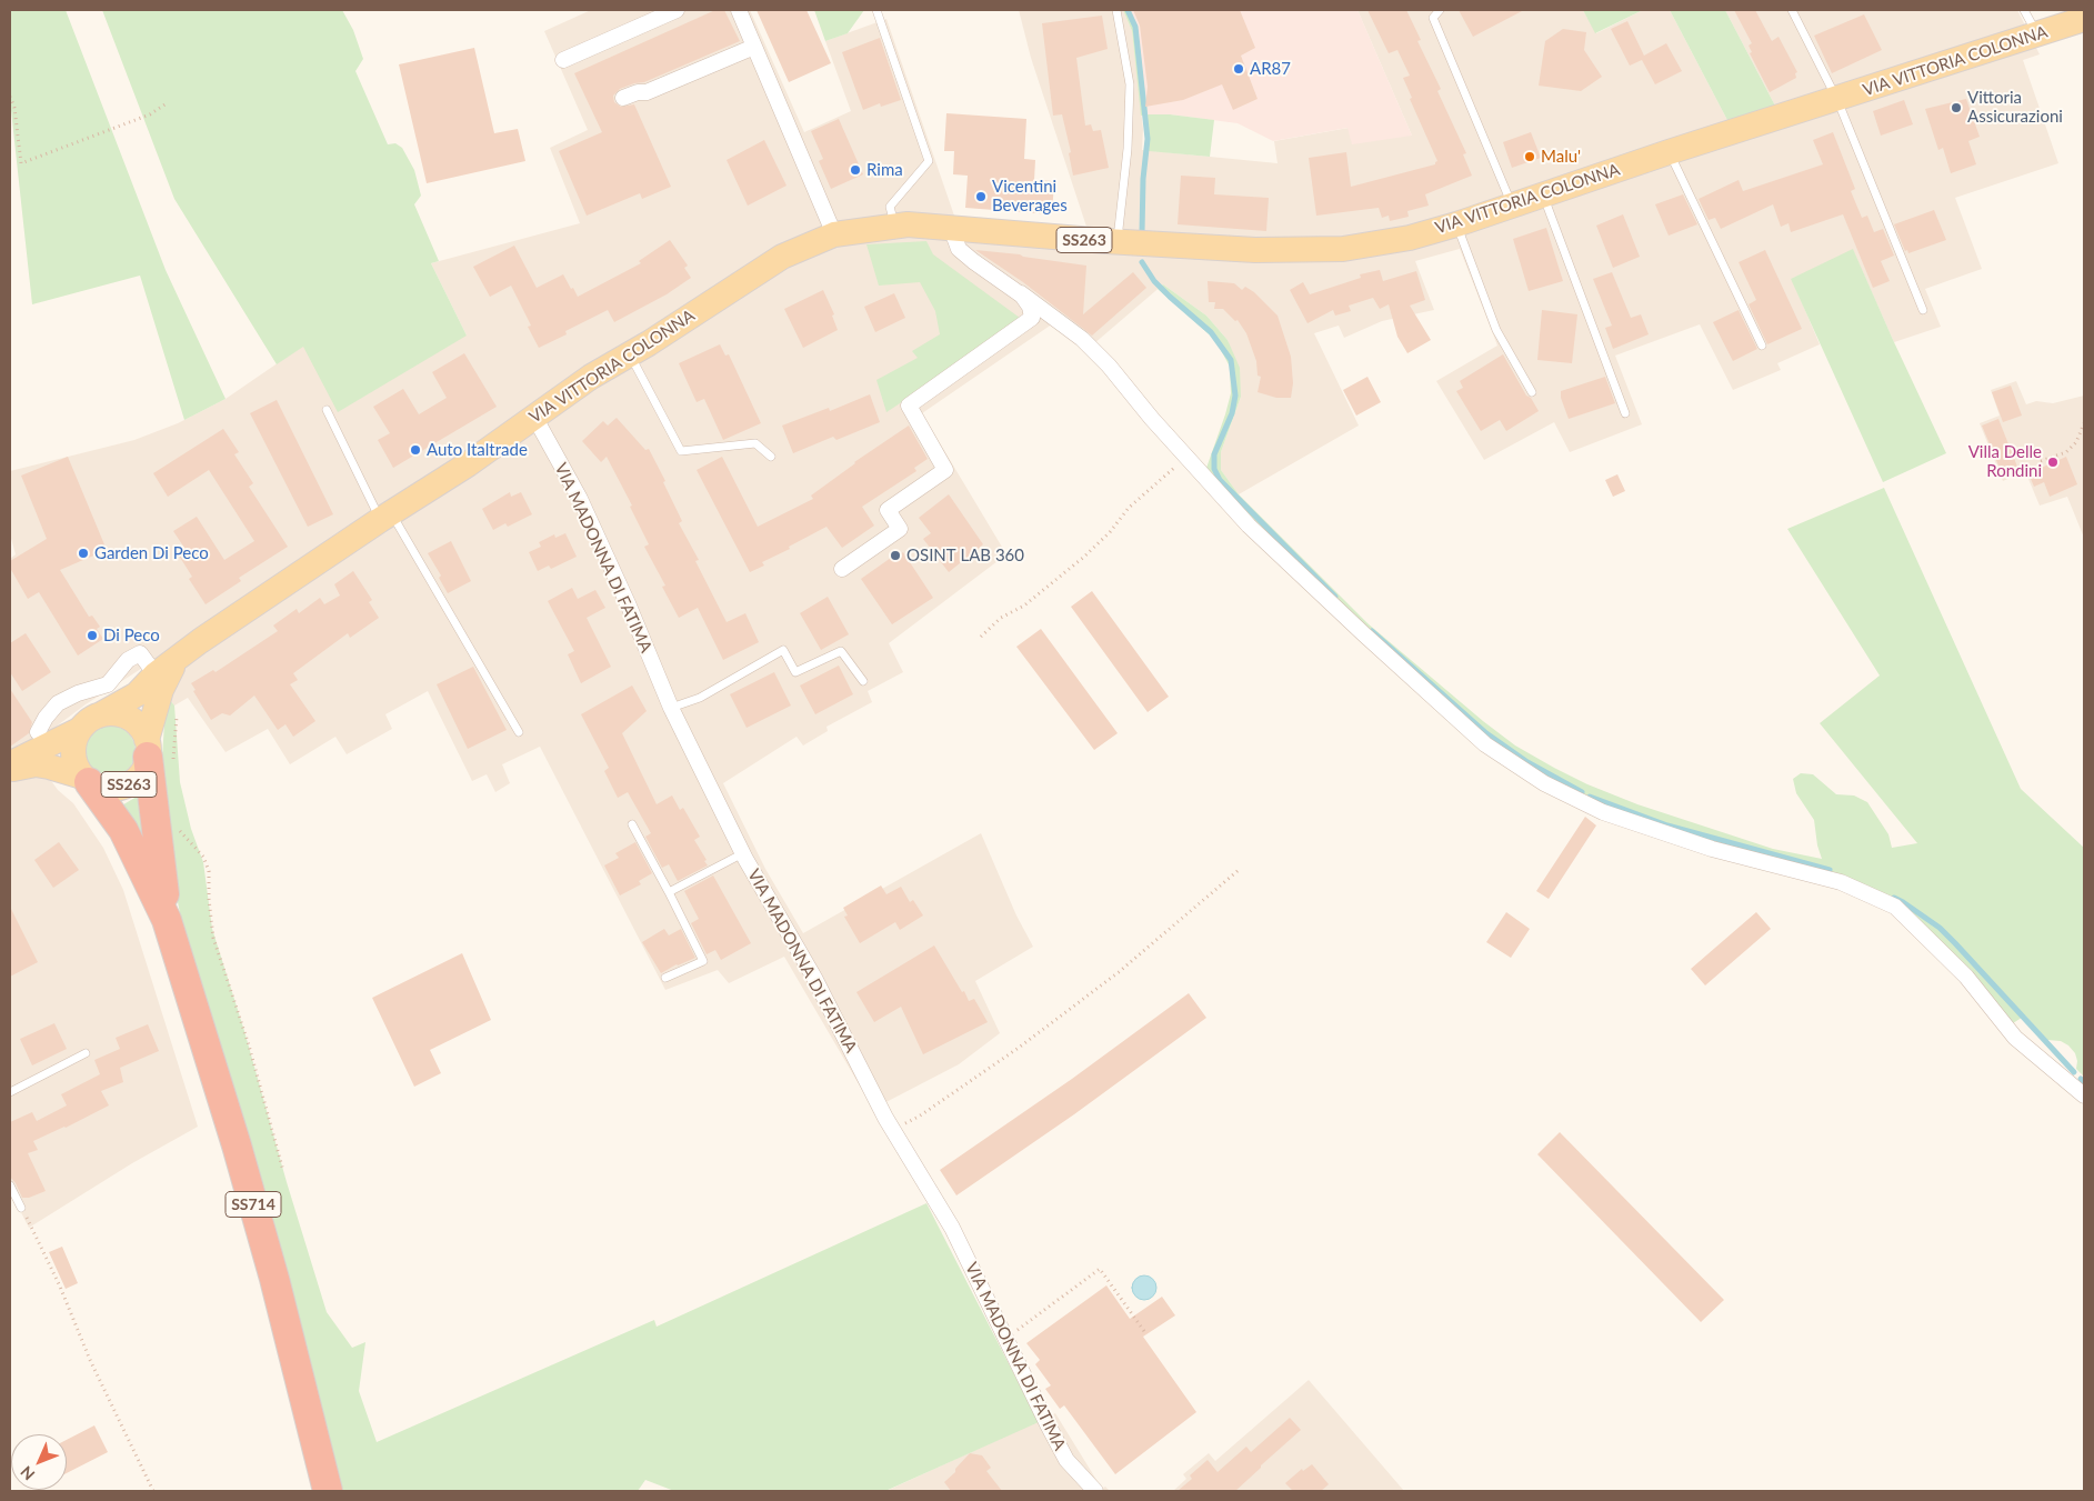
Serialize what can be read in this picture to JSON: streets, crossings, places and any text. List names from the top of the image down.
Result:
{
  "streets": {
    "highway": ["SS714"],
    "main road": ["VIA VITTORIA COLONNA", "SS263"],
    "street": ["VIA MADONNA DI FATIMA"]
  },
  "crossings": [
    ["VIA VITTORIA COLONNA", "SS263"],
    ["VIA VITTORIA COLONNA", "VIA MADONNA DI FATIMA"],
    ["VIA VITTORIA COLONNA", "SS714"],
    ["SS263", "SS714"]
  ],
  "places": [
    "AR87",
    "Vittoria Assicurazioni",
    "Malu'",
    "Rima",
    "Vicentini Beverages",
    "Auto Italtrade",
    "Villa Delle Rondini",
    "Garden Di Peco",
    "OSINT LAB 360",
    "Di Peco"
  ],
  "north": "bottom left"
}
